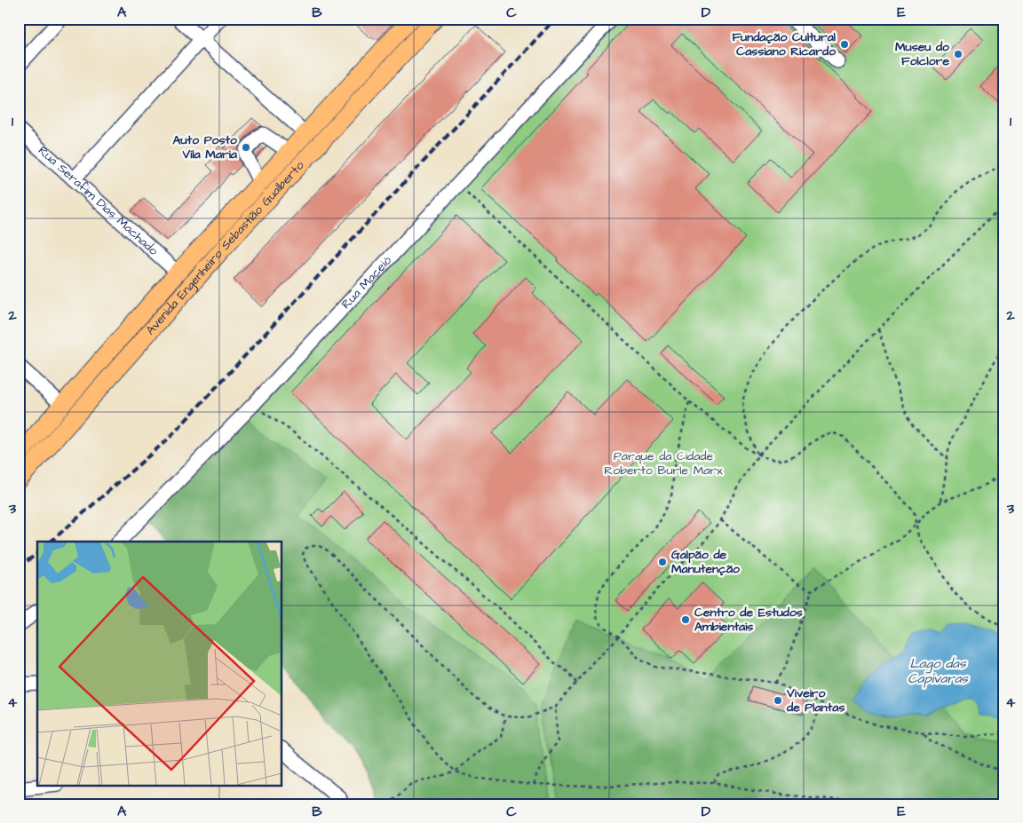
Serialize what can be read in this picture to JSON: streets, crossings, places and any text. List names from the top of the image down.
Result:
{
  "streets": {
    "main road": ["Avenida Engenheiro Sebastião Gualberto"],
    "street": ["Rua Serafim Dias Machado", "Rua Maceió"]
  },
  "crossings": [
    ["Rua Serafim Dias Machado", "Avenida Engenheiro Sebastião Gualberto"]
  ],
  "water": ["Lago das Capivaras"],
  "parks": ["Parque da Cidade Roberto Burle Marx"],
  "places": [
    "Fundação Cultural Cassiano Ricardo",
    "Museu do Folclore",
    "Auto Posto Vila Maria",
    "Galpão de Manutenção",
    "Centro de Estudos Ambientais",
    "Viveiro de Plantas"
  ],
  "grid": {
    "columns": [
      "A",
      "B",
      "C",
      "D",
      "E"
    ],
    "rows": [
      "1",
      "2",
      "3",
      "4"
    ]
  }
}
